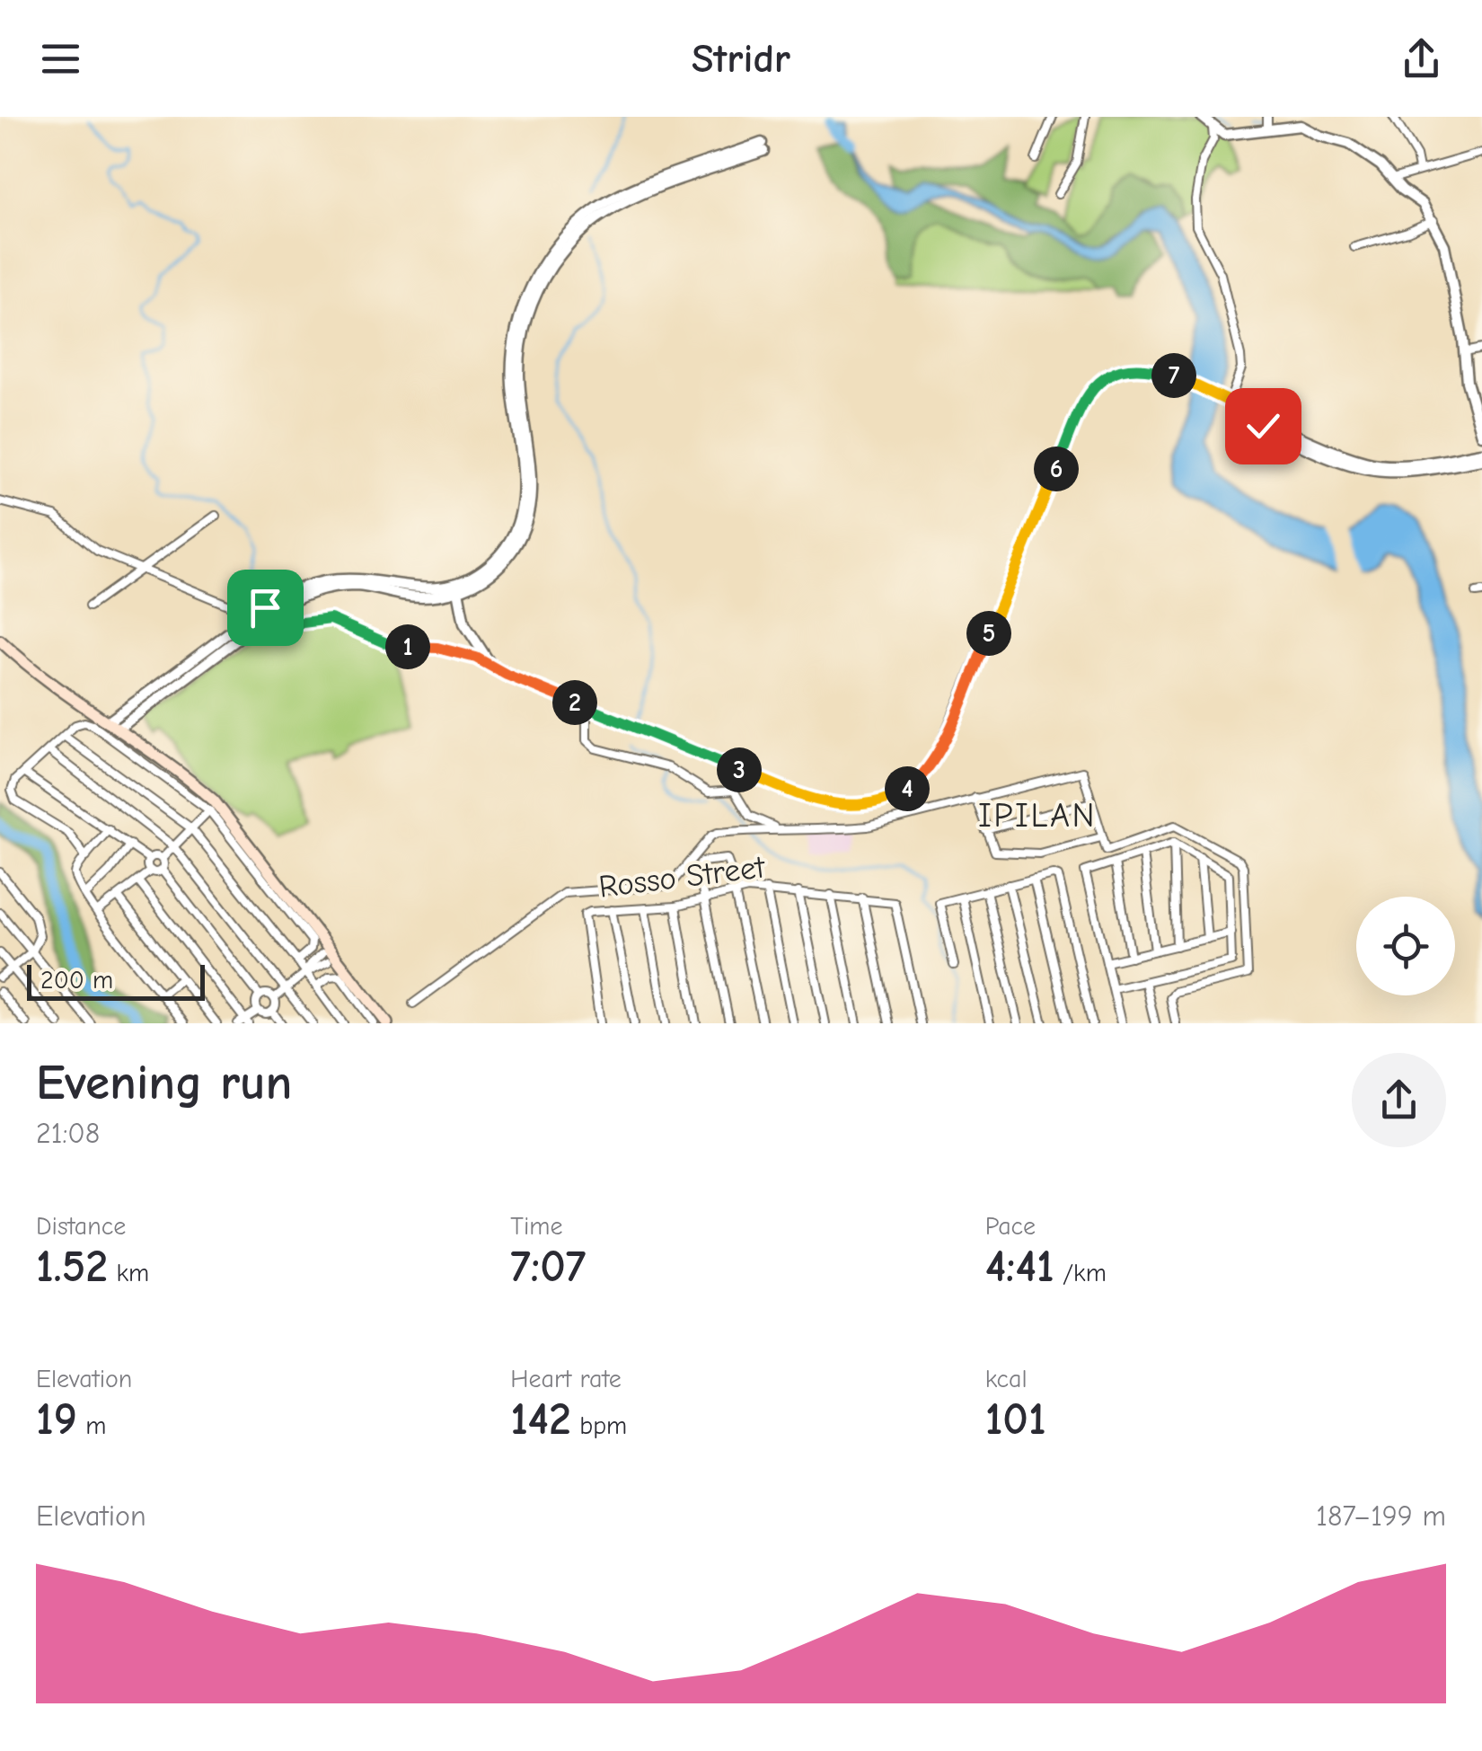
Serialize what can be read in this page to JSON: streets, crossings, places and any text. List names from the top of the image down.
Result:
{
  "streets": {
    "street": ["Rosso Street"]
  },
  "districts": ["IPILAN"],
  "scale_bar": "200 m",
  "page": {
    "header": "Stridr",
    "pins": [
      "7",
      "6",
      "5",
      "1",
      "2",
      "3",
      "4"
    ],
    "scale": "200 m",
    "heading": ["Evening run", "21:08"],
    "stats": [
      ["Distance", "1.52 km"],
      ["Time", "7:07"],
      ["Pace", "4:41 /km"],
      ["Elevation", "19 m"],
      ["Heart rate", "142 bpm"],
      ["kcal", "101"]
    ],
    "chart": ["Elevation", "187–199 m"]
  }
}
